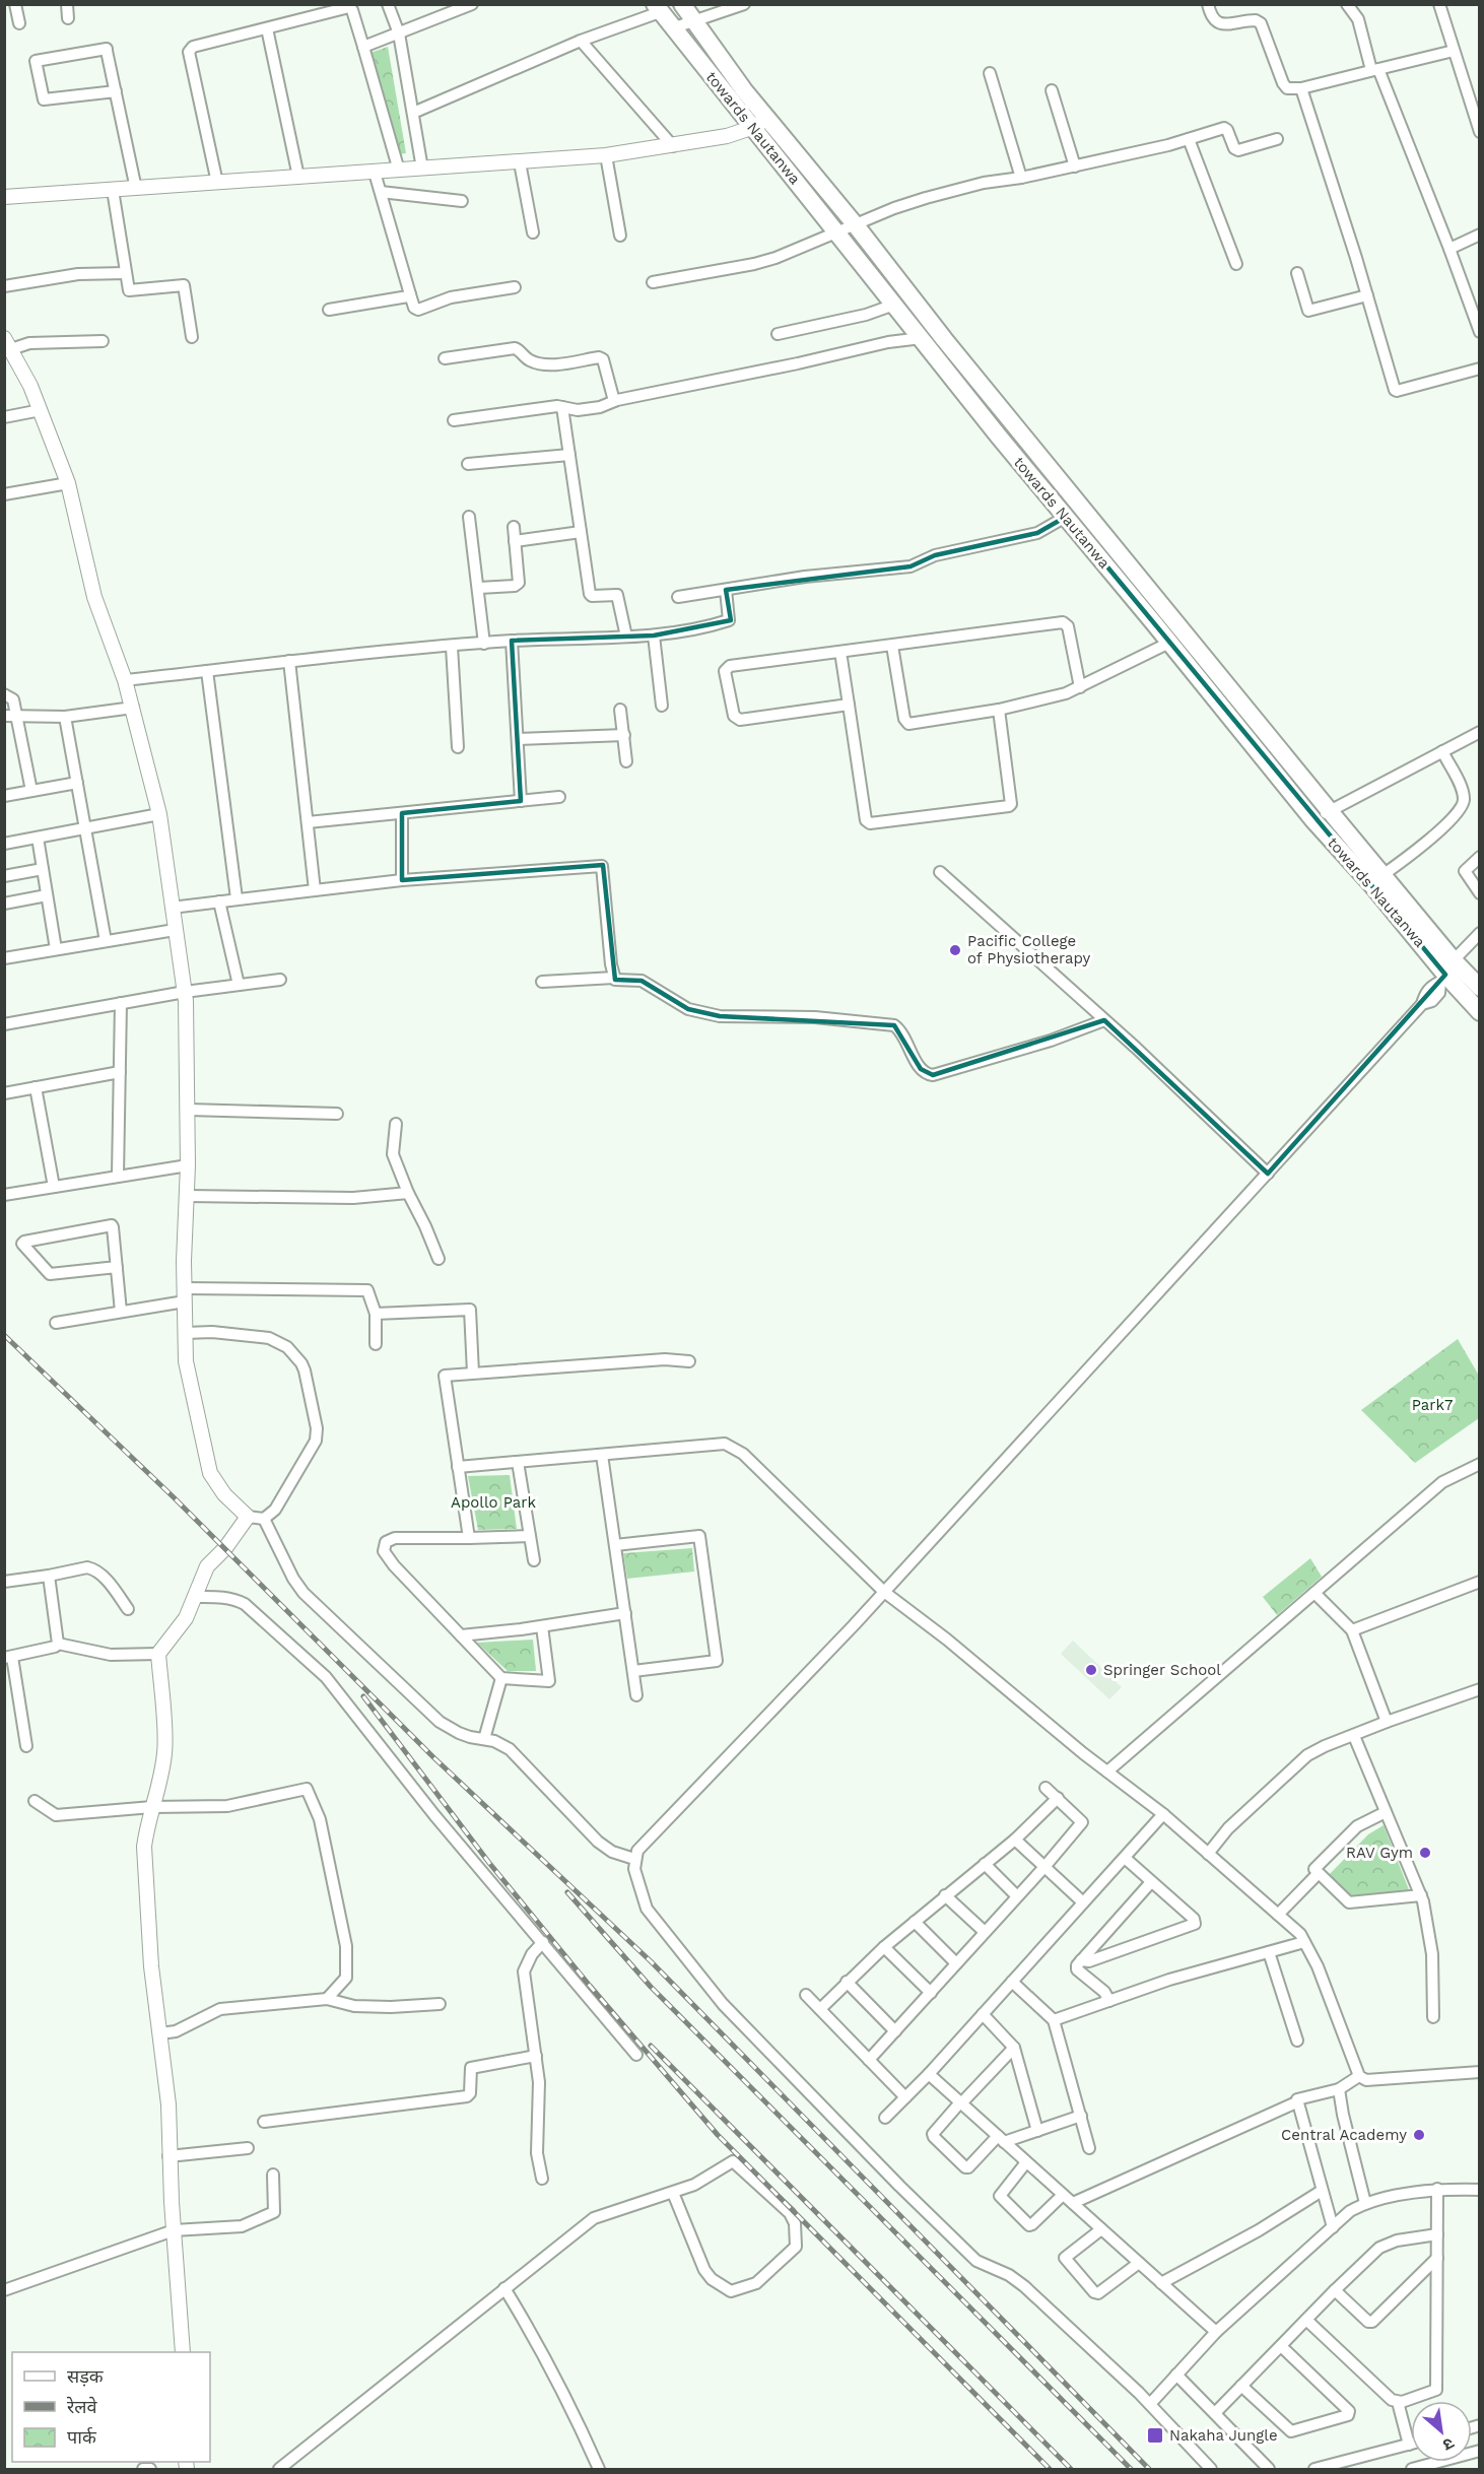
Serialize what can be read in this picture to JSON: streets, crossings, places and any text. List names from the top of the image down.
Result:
{
  "streets": {
    "main road": ["towards Nautanwa"]
  },
  "parks": ["Park7", "Apollo Park"],
  "places": {
    "other": [
      "Pacific College of Physiotherapy",
      "Springer School",
      "RAV Gym",
      "Central Academy"
    ],
    "transit": ["Nakaha Jungle"]
  },
  "legend": ["सड़क", "रेलवे", "पार्क"],
  "north": "bottom right"
}
